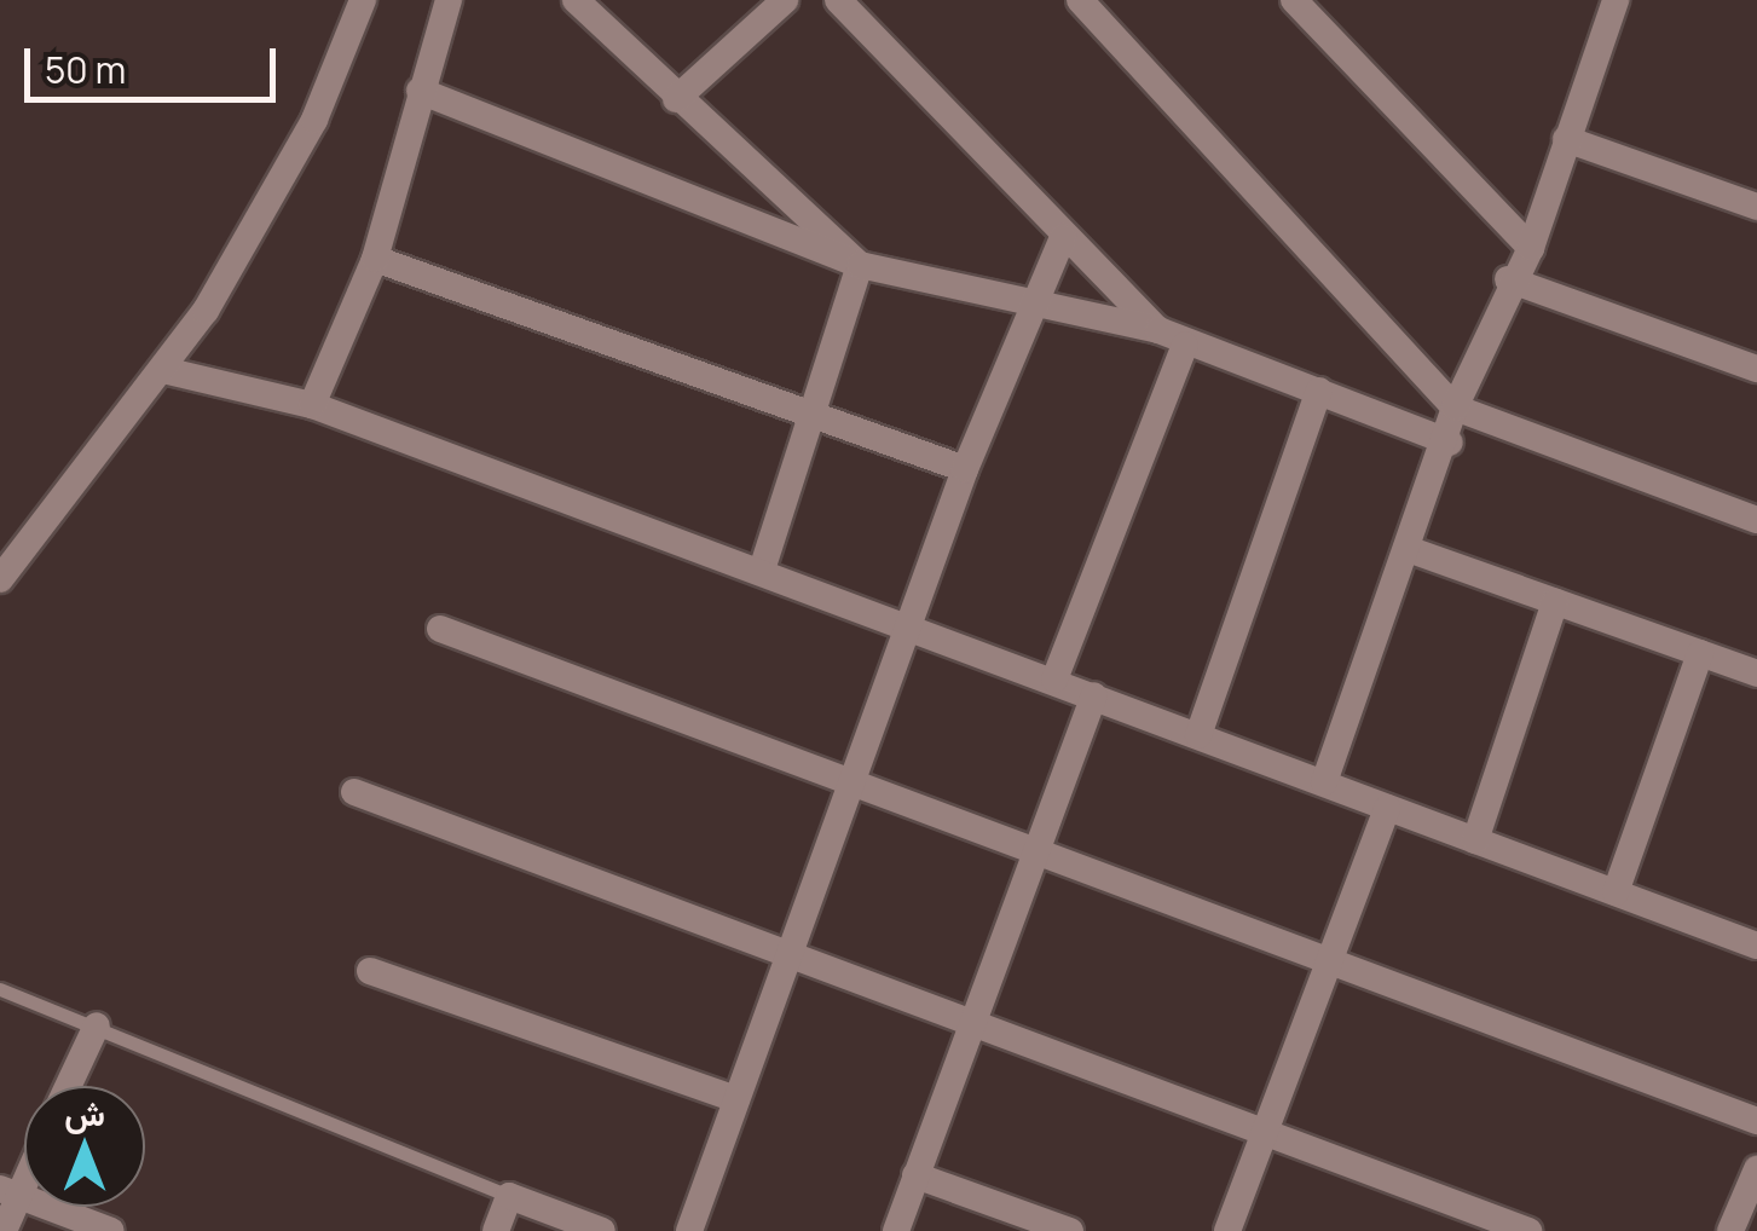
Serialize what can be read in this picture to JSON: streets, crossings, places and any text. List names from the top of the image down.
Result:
{
  "scale_bar": "50 m",
  "north": "top"
}
